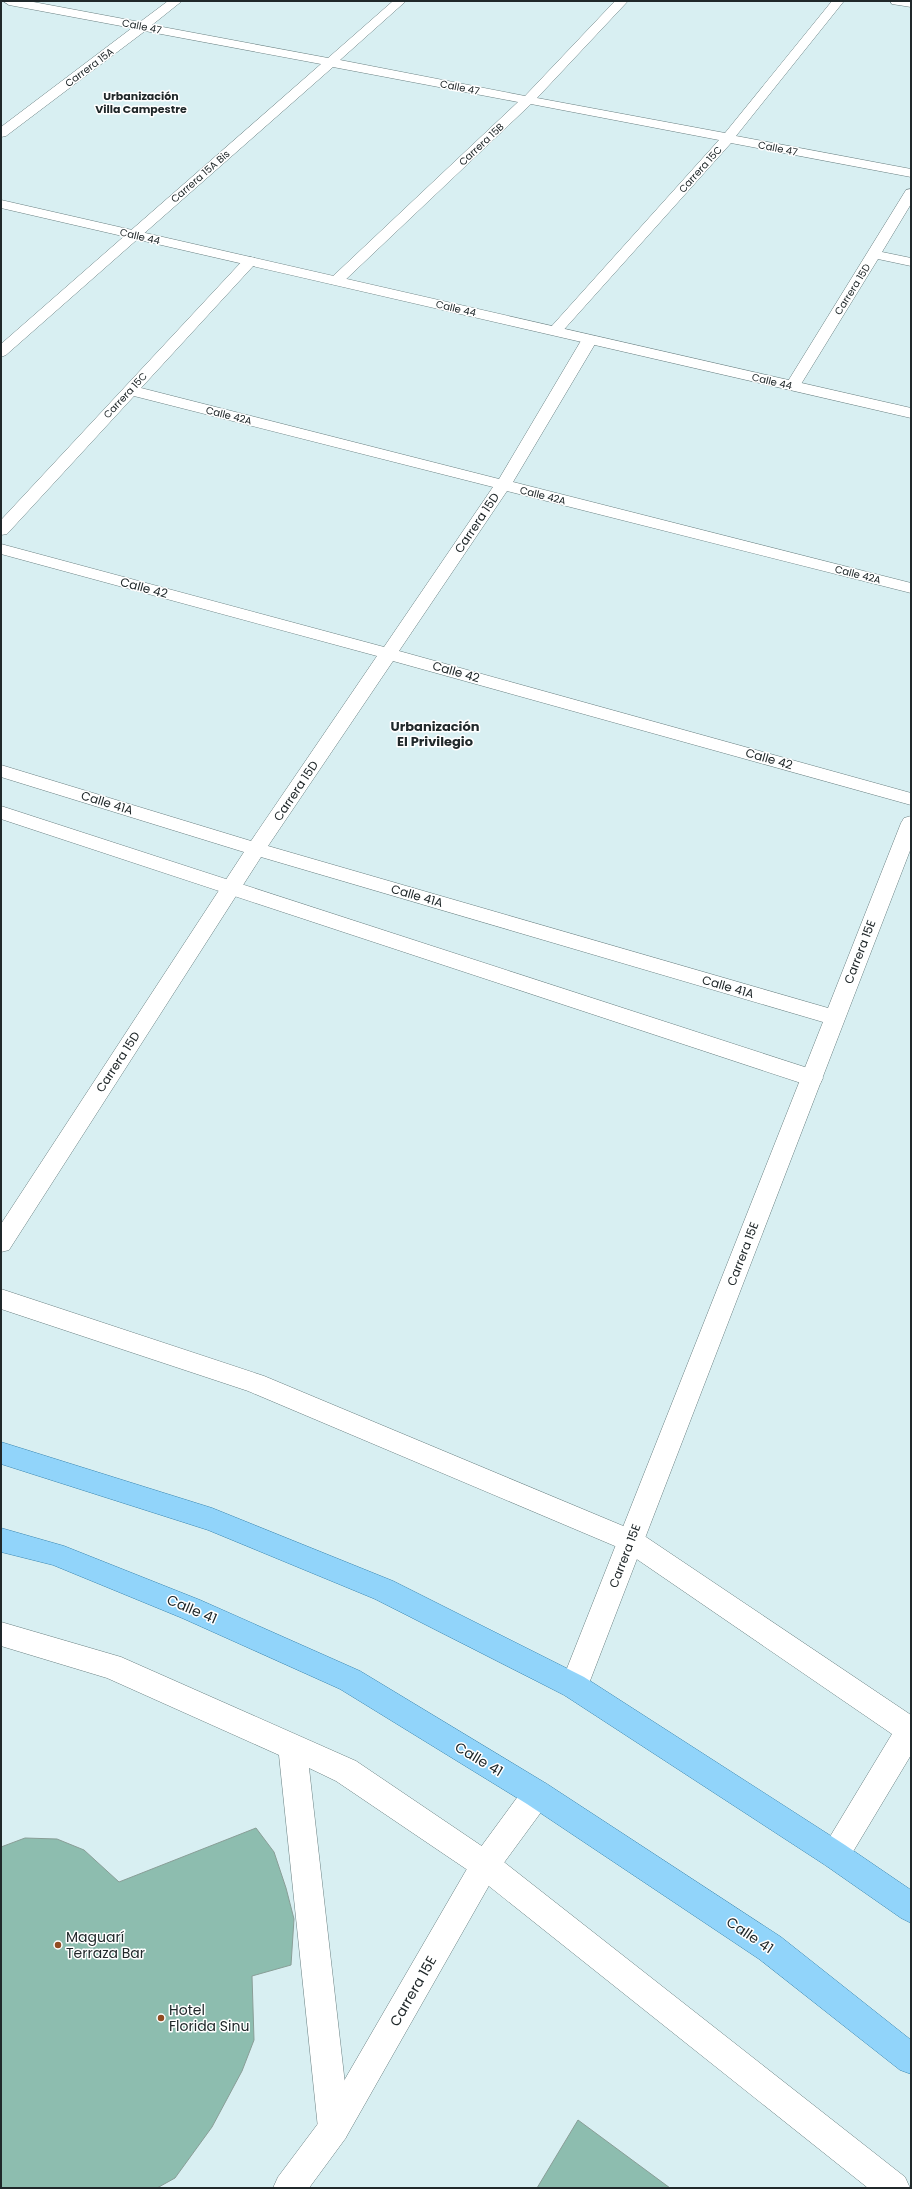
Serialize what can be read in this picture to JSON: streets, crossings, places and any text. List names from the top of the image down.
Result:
{
  "streets": {
    "main road": ["Calle 41"],
    "street": [
      "Calle 47",
      "Carrera 15A",
      "Carrera 15B",
      "Carrera 15C",
      "Carrera 15A Bis",
      "Calle 44",
      "Carrera 15D",
      "Calle 42A",
      "Calle 42",
      "Calle 41A",
      "Carrera 15E"
    ]
  },
  "crossings": [
    ["Calle 47", "Carrera 15A"],
    ["Calle 47", "Carrera 15B"],
    ["Calle 47", "Carrera 15C"],
    ["Calle 47", "Carrera 15A Bis"],
    ["Carrera 15B", "Calle 44"],
    ["Carrera 15C", "Calle 44"],
    ["Carrera 15C", "Calle 42A"],
    ["Carrera 15A Bis", "Calle 44"],
    ["Calle 44", "Carrera 15D"],
    ["Carrera 15D", "Calle 42A"],
    ["Carrera 15D", "Calle 42"],
    ["Carrera 15D", "Calle 41A"],
    ["Calle 41A", "Carrera 15E"],
    ["Carrera 15E", "Calle 41"]
  ],
  "districts": ["Urbanización Villa Campestre", "Urbanización El Privilegio"],
  "places": ["Maguarí Terraza Bar", "Hotel Florida Sinu"]
}
